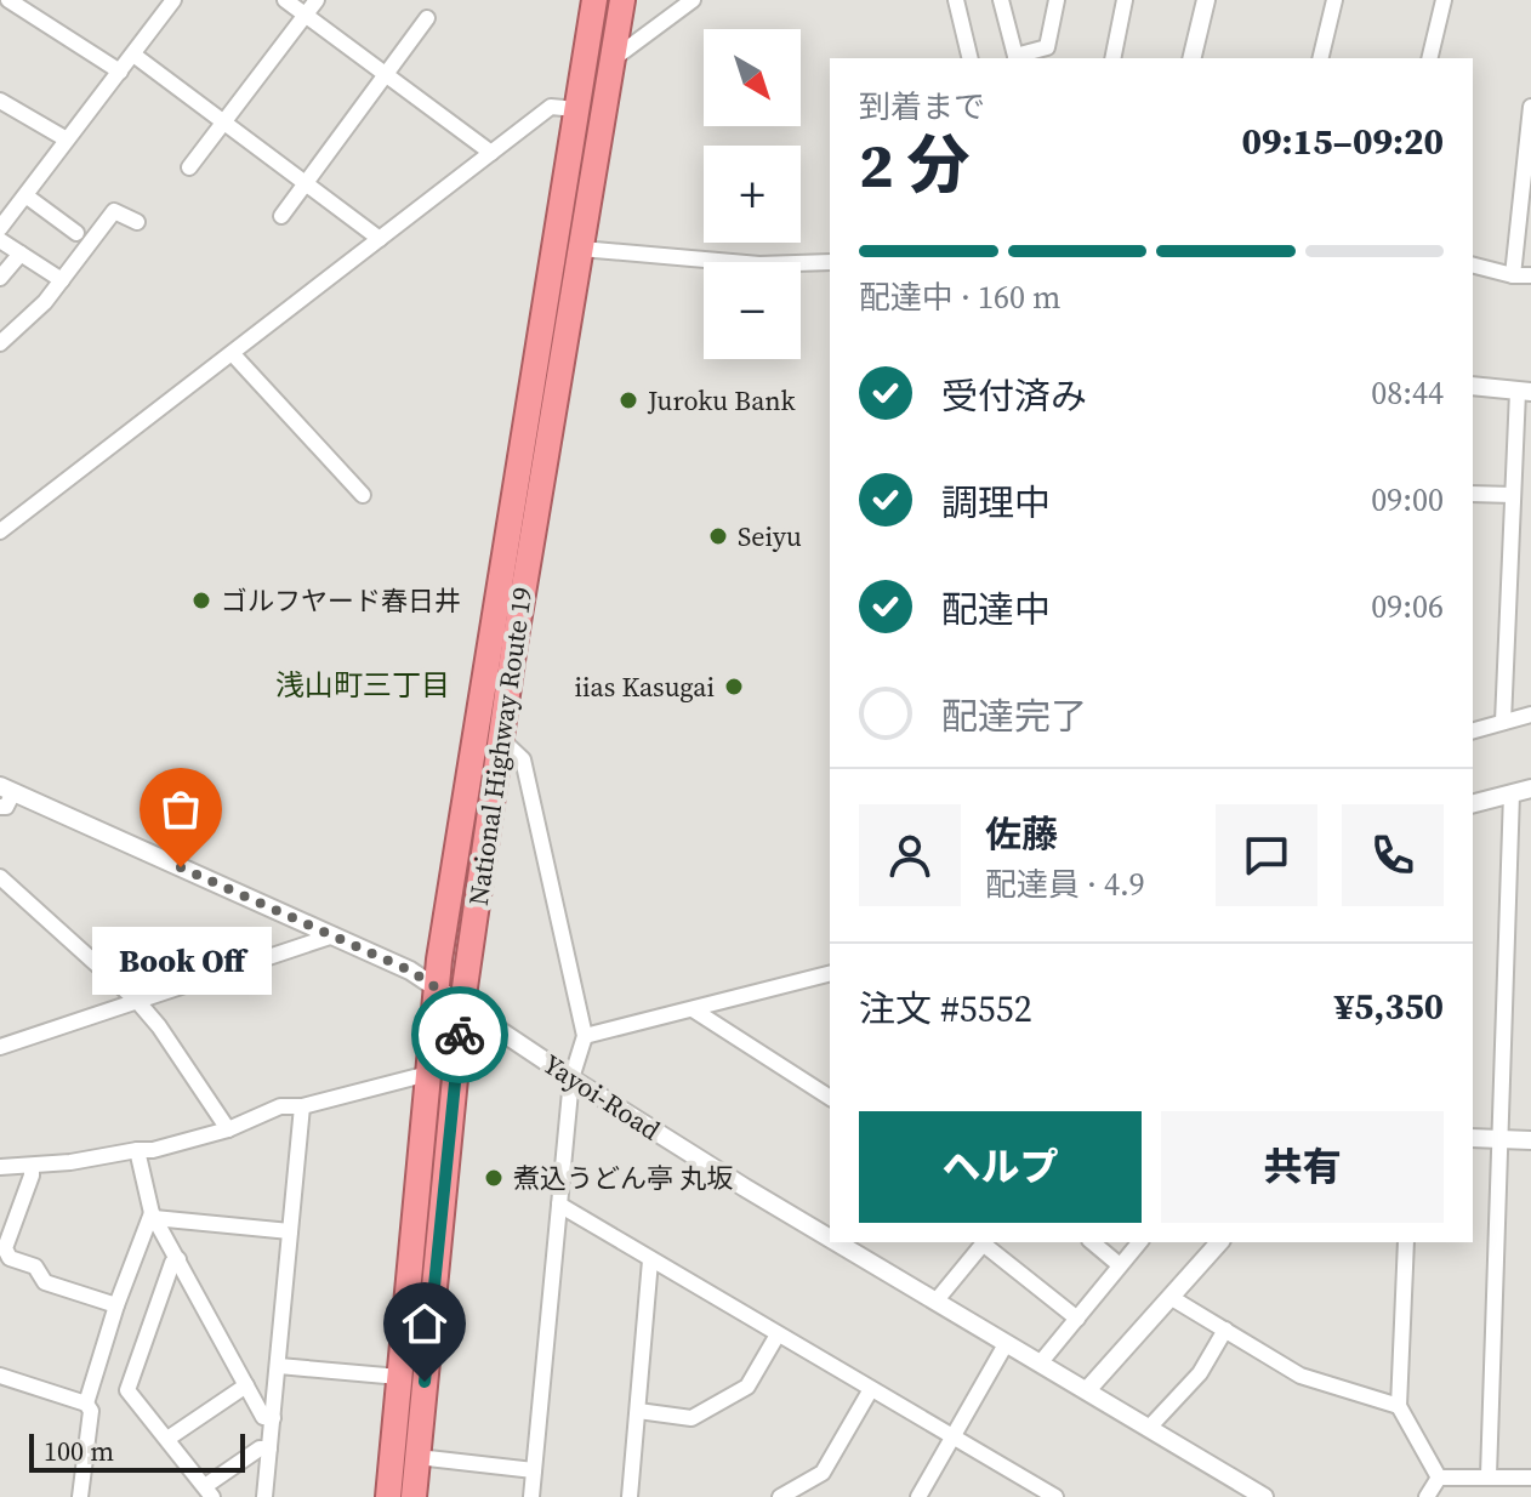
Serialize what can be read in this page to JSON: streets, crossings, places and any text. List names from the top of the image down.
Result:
{
  "streets": {
    "highway": ["National Highway Route 19"],
    "street": ["Yayoi-Road"]
  },
  "crossings": [
    ["National Highway Route 19", "Yayoi-Road"]
  ],
  "districts": ["浅山町三丁目"],
  "places": [
    "Juroku Bank",
    "Seiyu",
    "ゴルフヤード春日井",
    "iias Kasugai",
    "Book Off",
    "煮込うどん亭 丸坂"
  ],
  "scale_bar": "100 m",
  "north": "bottom right",
  "page": {
    "map_buttons": ["+", "−"],
    "heading": ["2 分", "到着まで", "09:15–09:20"],
    "panel": [
      "佐藤",
      "配達員 · 4.9",
      "注文 #5552",
      "¥5,350"
    ],
    "bar": "配達中 · 160 m",
    "list": [
      ["受付済み", "08:44"],
      ["調理中", "09:00"],
      ["配達中", "09:06"],
      "配達完了"
    ],
    "bubble": "Book Off",
    "buttons": ["ヘルプ", "共有"],
    "scale": "100 m"
  }
}
